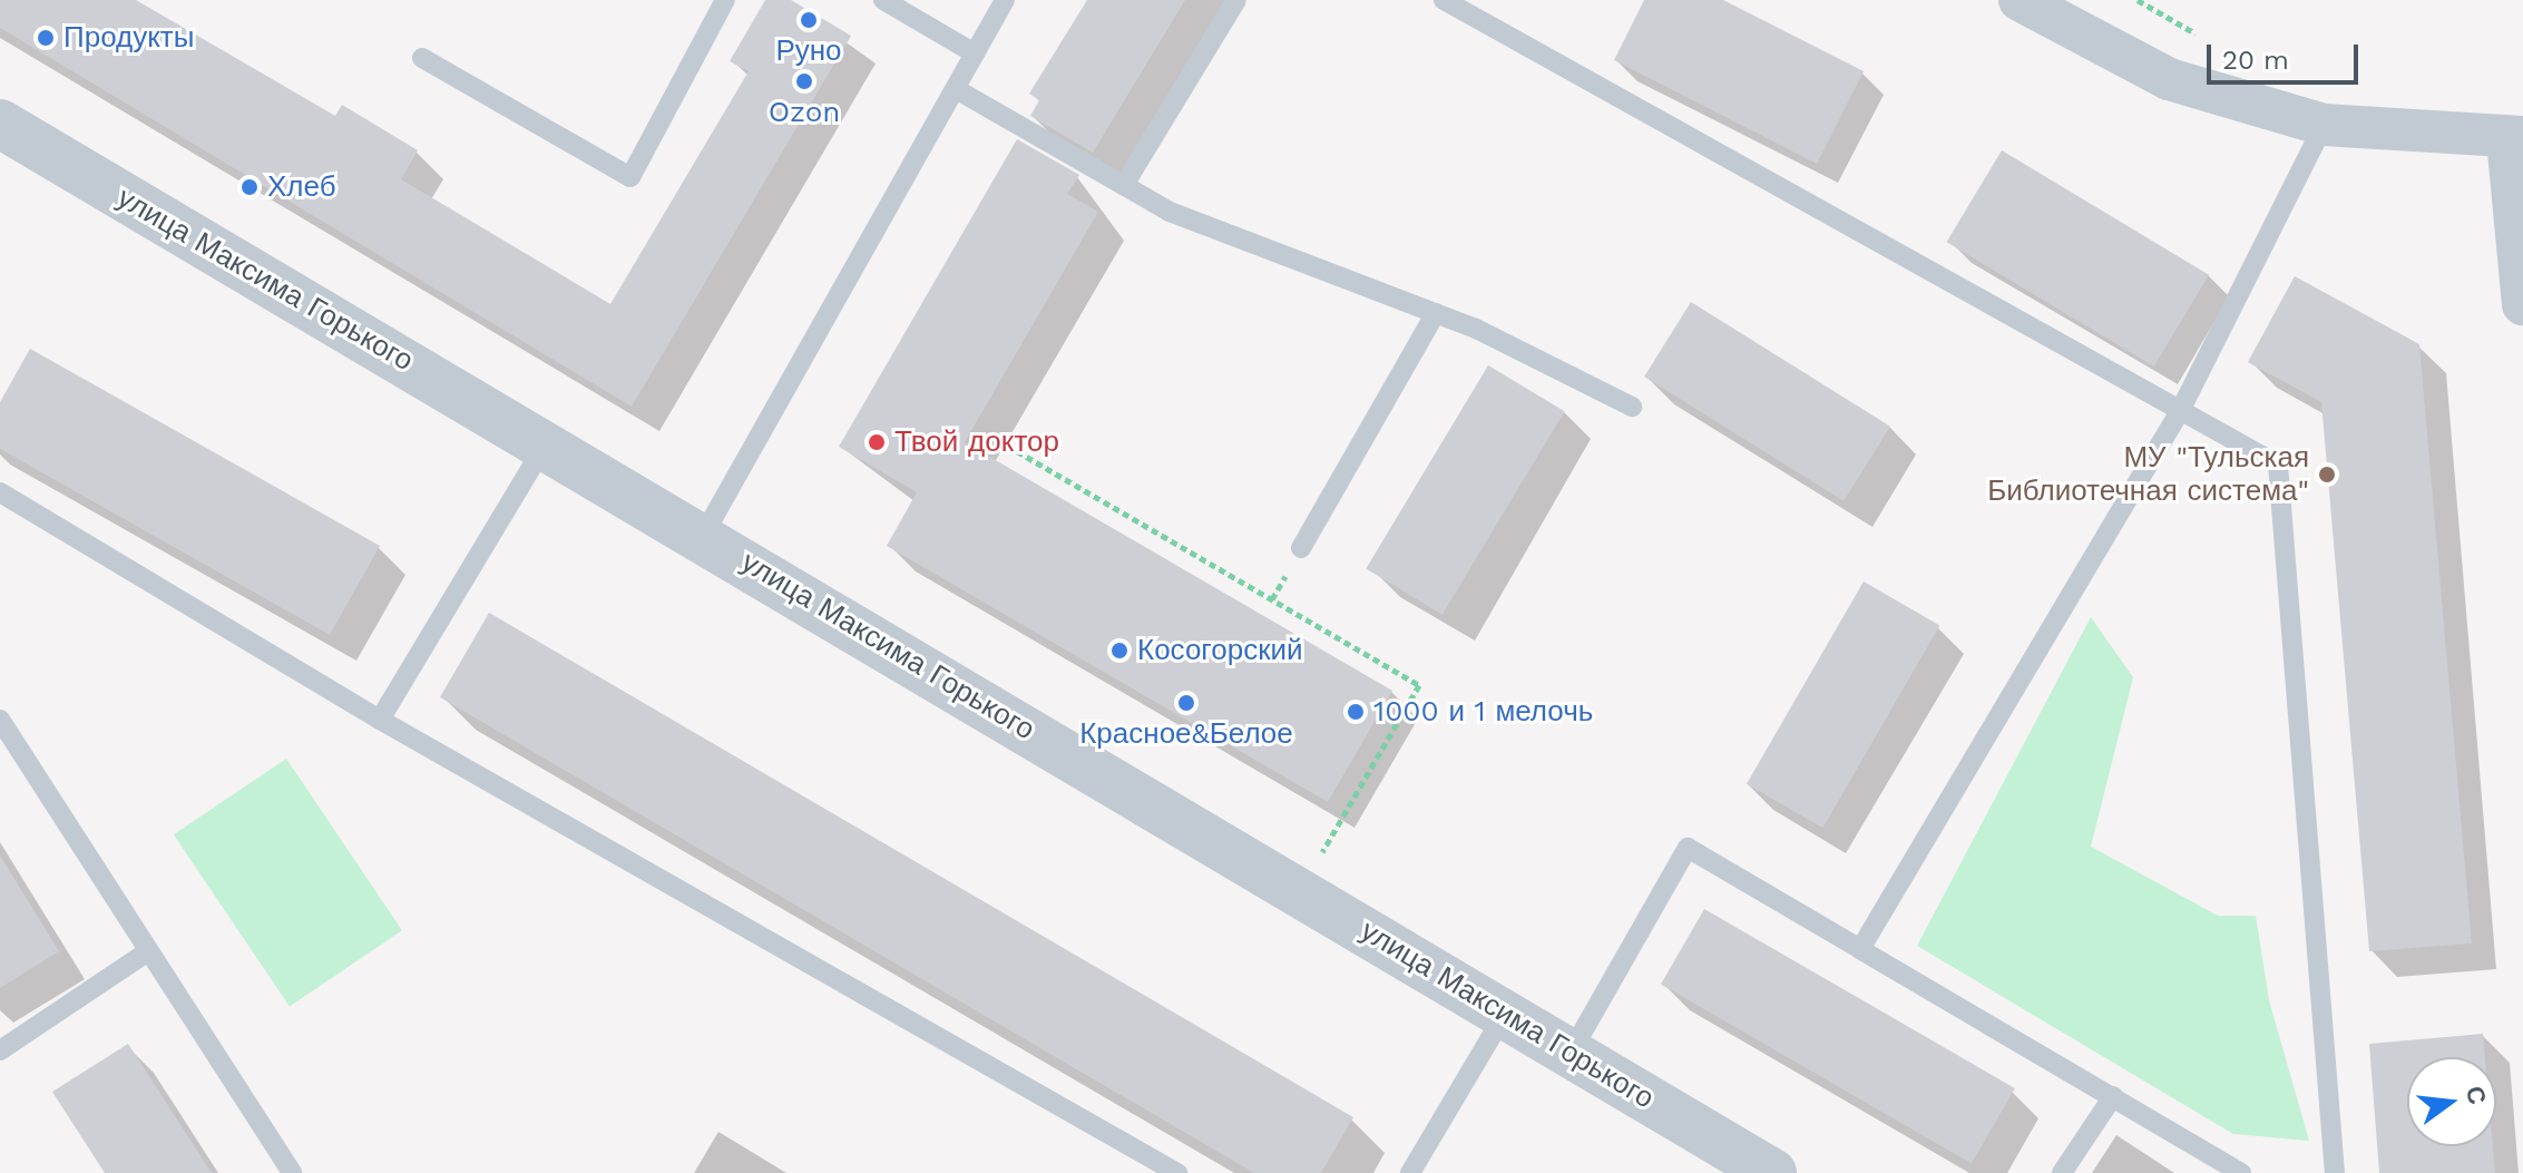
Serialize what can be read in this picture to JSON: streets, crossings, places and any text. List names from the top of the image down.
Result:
{
  "streets": {
    "street": ["улица Максима Горького"]
  },
  "places": [
    "Руно",
    "Продукты",
    "Ozon",
    "Хлеб",
    "Твой доктор",
    "МУ \"Тульская Библиотечная система\"",
    "Косогорский",
    "Красное&Белое",
    "1000 и 1 мелочь"
  ],
  "scale_bar": "20 m",
  "north": "right"
}
